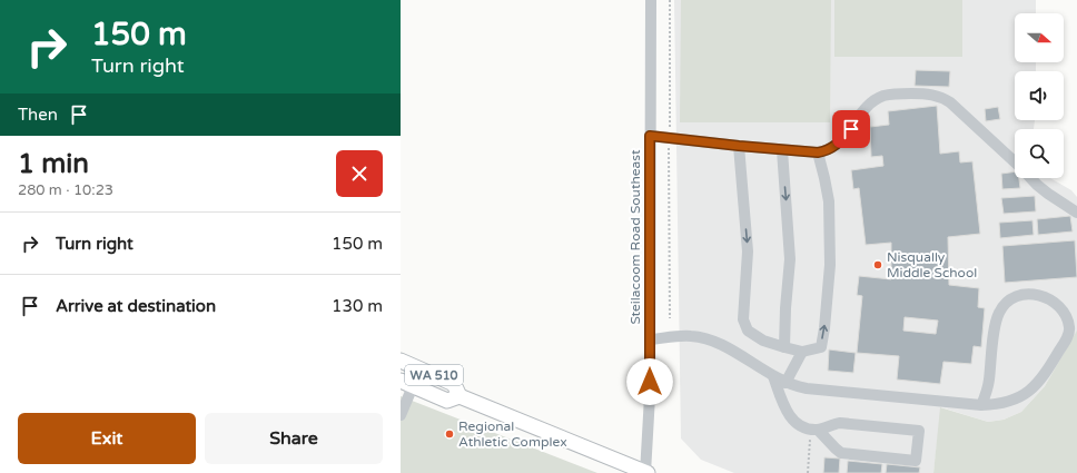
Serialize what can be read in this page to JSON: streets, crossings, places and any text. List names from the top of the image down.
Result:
{
  "streets": {
    "main road": ["WA 510"],
    "street": ["Steilacoom Road Southeast"]
  },
  "crossings": [
    ["Steilacoom Road Southeast", "WA 510"]
  ],
  "places": ["Nisqually Middle School", "Regional Athletic Complex"],
  "north": "right",
  "page": {
    "turn": ["150 m", "Turn right"],
    "then": "Then",
    "heading": ["1 min", "280 m · 10:23"],
    "list": [
      {
        "name": "Turn right",
        "value": "150 m"
      },
      {
        "name": "Arrive at destination",
        "value": "130 m"
      }
    ],
    "buttons": ["Exit", "Share"]
  }
}
